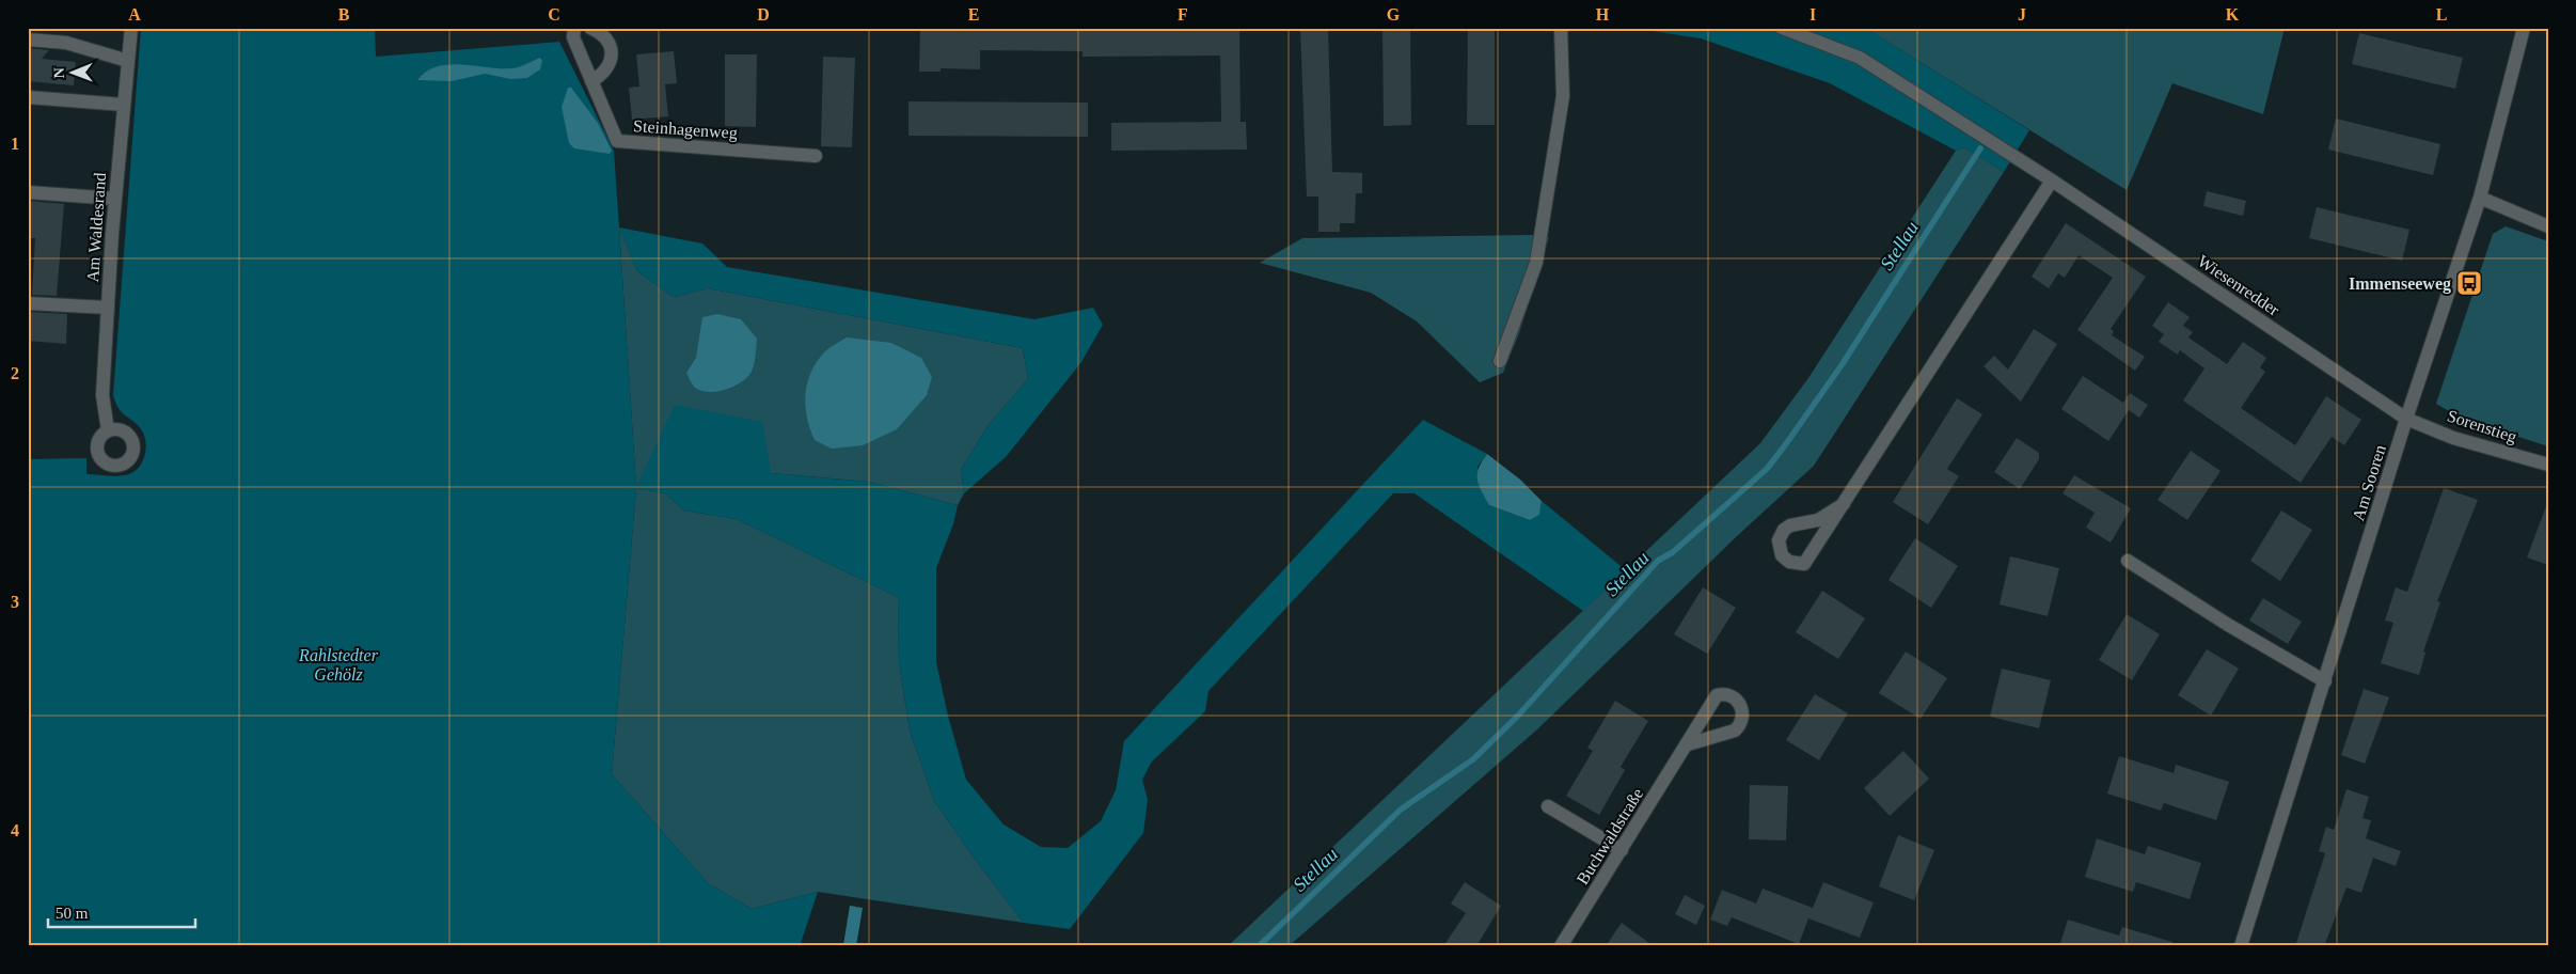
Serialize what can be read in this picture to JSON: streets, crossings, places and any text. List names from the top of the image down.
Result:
{
  "streets": {
    "street": [
      "Steinhagenweg",
      "Am Waldesrand",
      "Wiesenredder",
      "Sorenstieg",
      "Am Sooren",
      "Buchwaldstraße"
    ]
  },
  "crossings": [
    ["Wiesenredder", "Sorenstieg"],
    ["Wiesenredder", "Am Sooren"],
    ["Sorenstieg", "Am Sooren"]
  ],
  "water": ["Stellau"],
  "parks": ["Rahlstedter Gehölz"],
  "places": {
    "bus stop": ["Immenseeweg"]
  },
  "scale_bar": "50 m",
  "north": "left",
  "grid": {
    "columns": [
      "A",
      "B",
      "C",
      "D",
      "E",
      "F",
      "G",
      "H",
      "I",
      "J",
      "K",
      "L"
    ],
    "rows": [
      "1",
      "2",
      "3",
      "4"
    ]
  }
}
